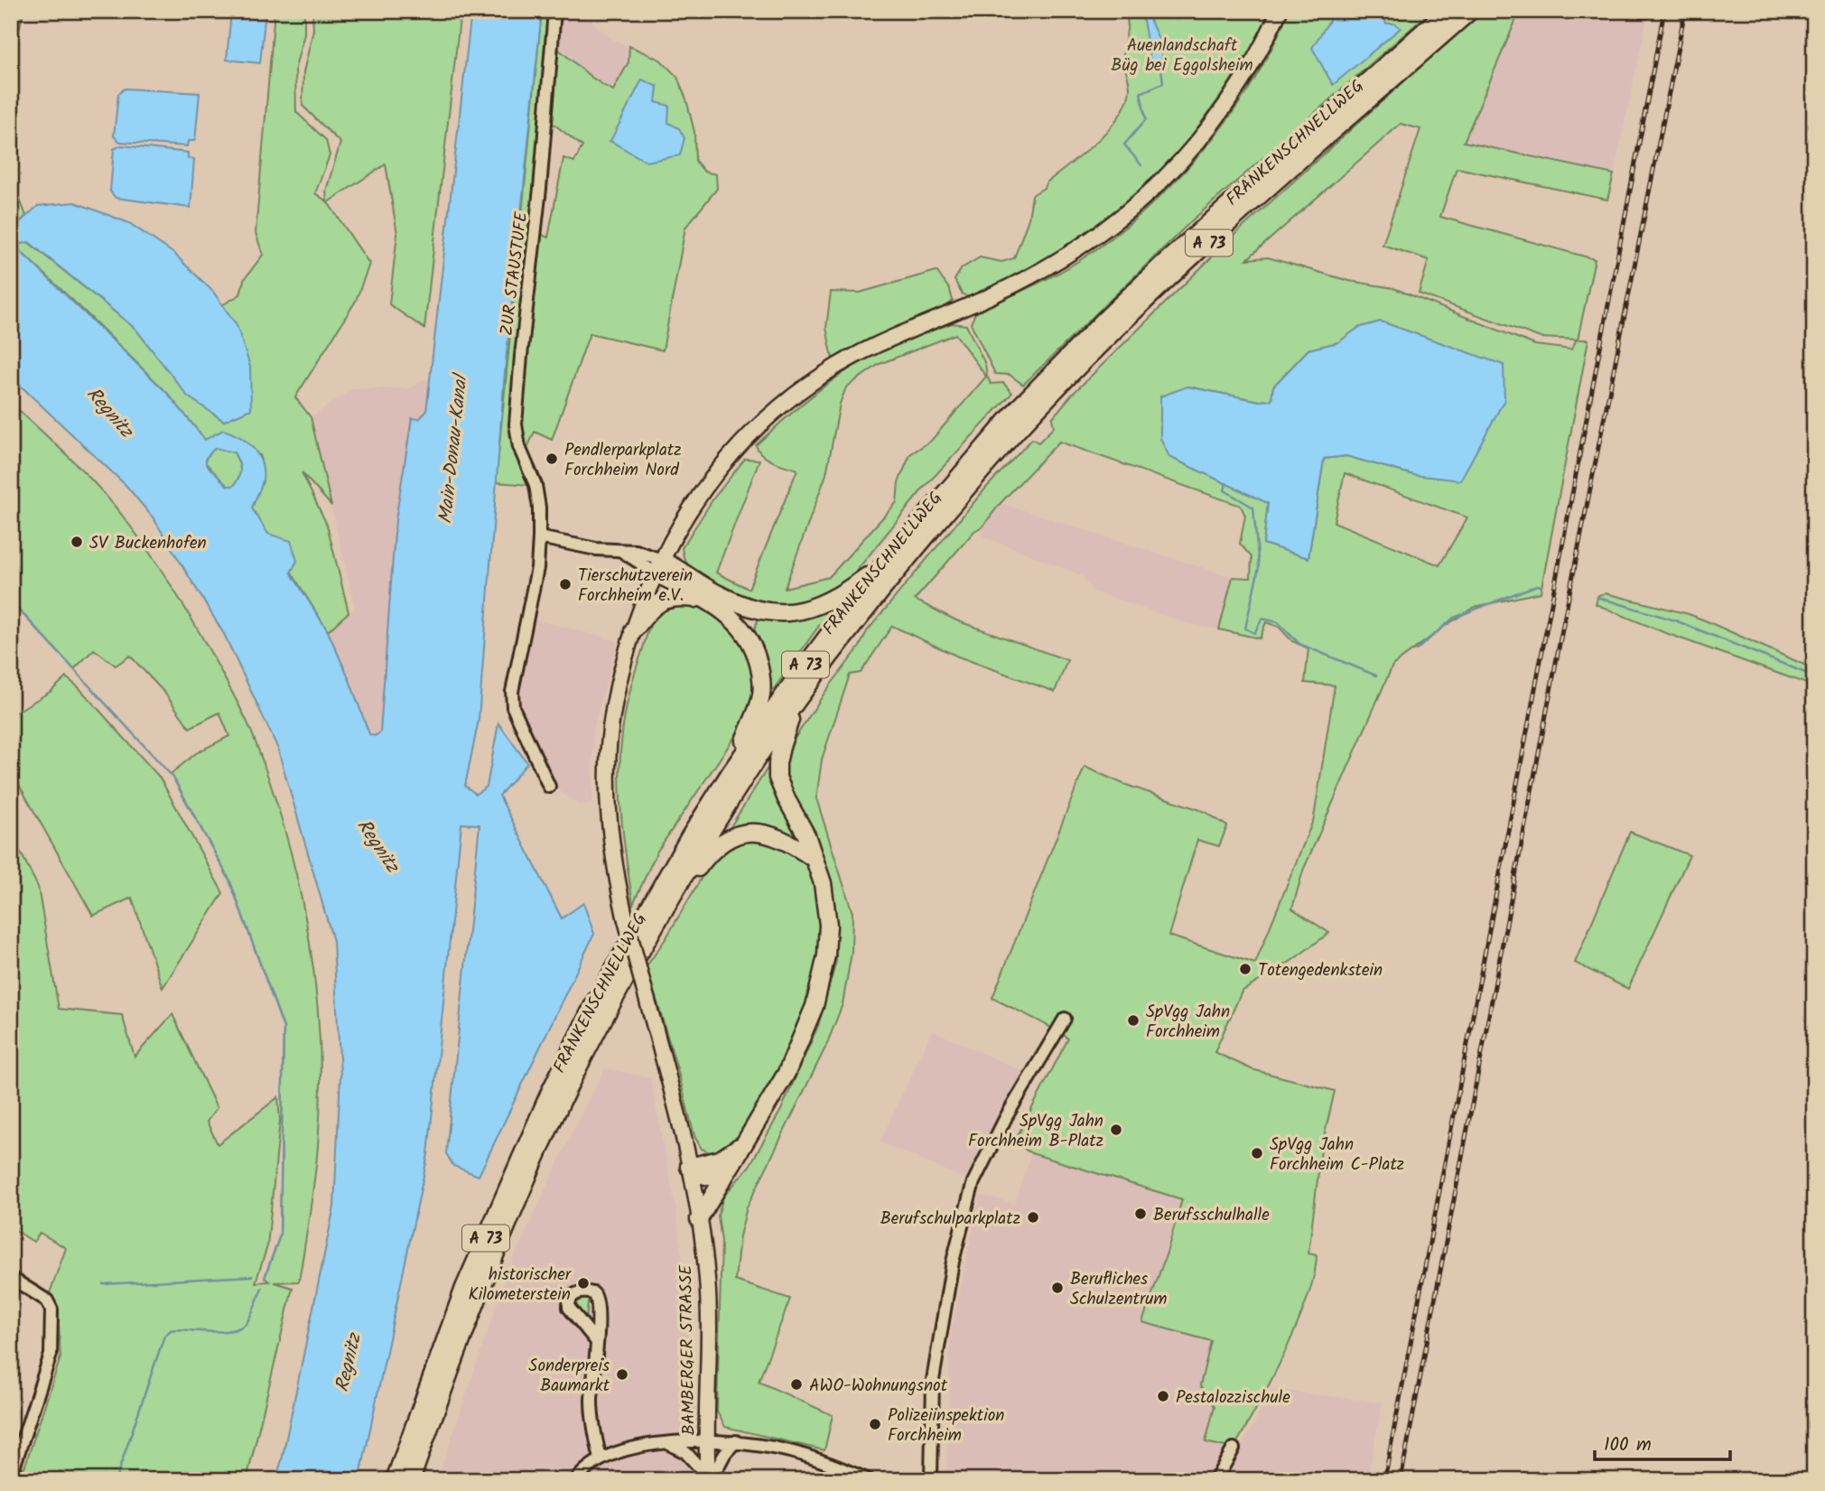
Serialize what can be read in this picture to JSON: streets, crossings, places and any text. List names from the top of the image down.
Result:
{
  "streets": {
    "highway": ["FRANKENSCHNELLWEG", "A 73"],
    "main road": ["BAMBERGER STRASSE"],
    "street": ["ZUR STAUSTUFE"]
  },
  "water": ["Regnitz", "Main-Donau-Kanal"],
  "parks": ["Auenlandschaft Büg bei Eggolsheim"],
  "places": [
    "Pendlerparkplatz Forchheim Nord",
    "SV Buckenhofen",
    "Tierschutzverein Forchheim e.V.",
    "Totengedenkstein",
    "SpVgg Jahn Forchheim",
    "SpVgg Jahn Forchheim B-Platz",
    "SpVgg Jahn Forchheim C-Platz",
    "Berufsschulhalle",
    "Berufschulparkplatz",
    "historischer Kilometerstein",
    "Berufliches Schulzentrum",
    "Sonderpreis Baumarkt",
    "AWO-Wohnungsnot",
    "Pestalozzischule",
    "Polizeiinspektion Forchheim"
  ],
  "scale_bar": "100 m"
}
